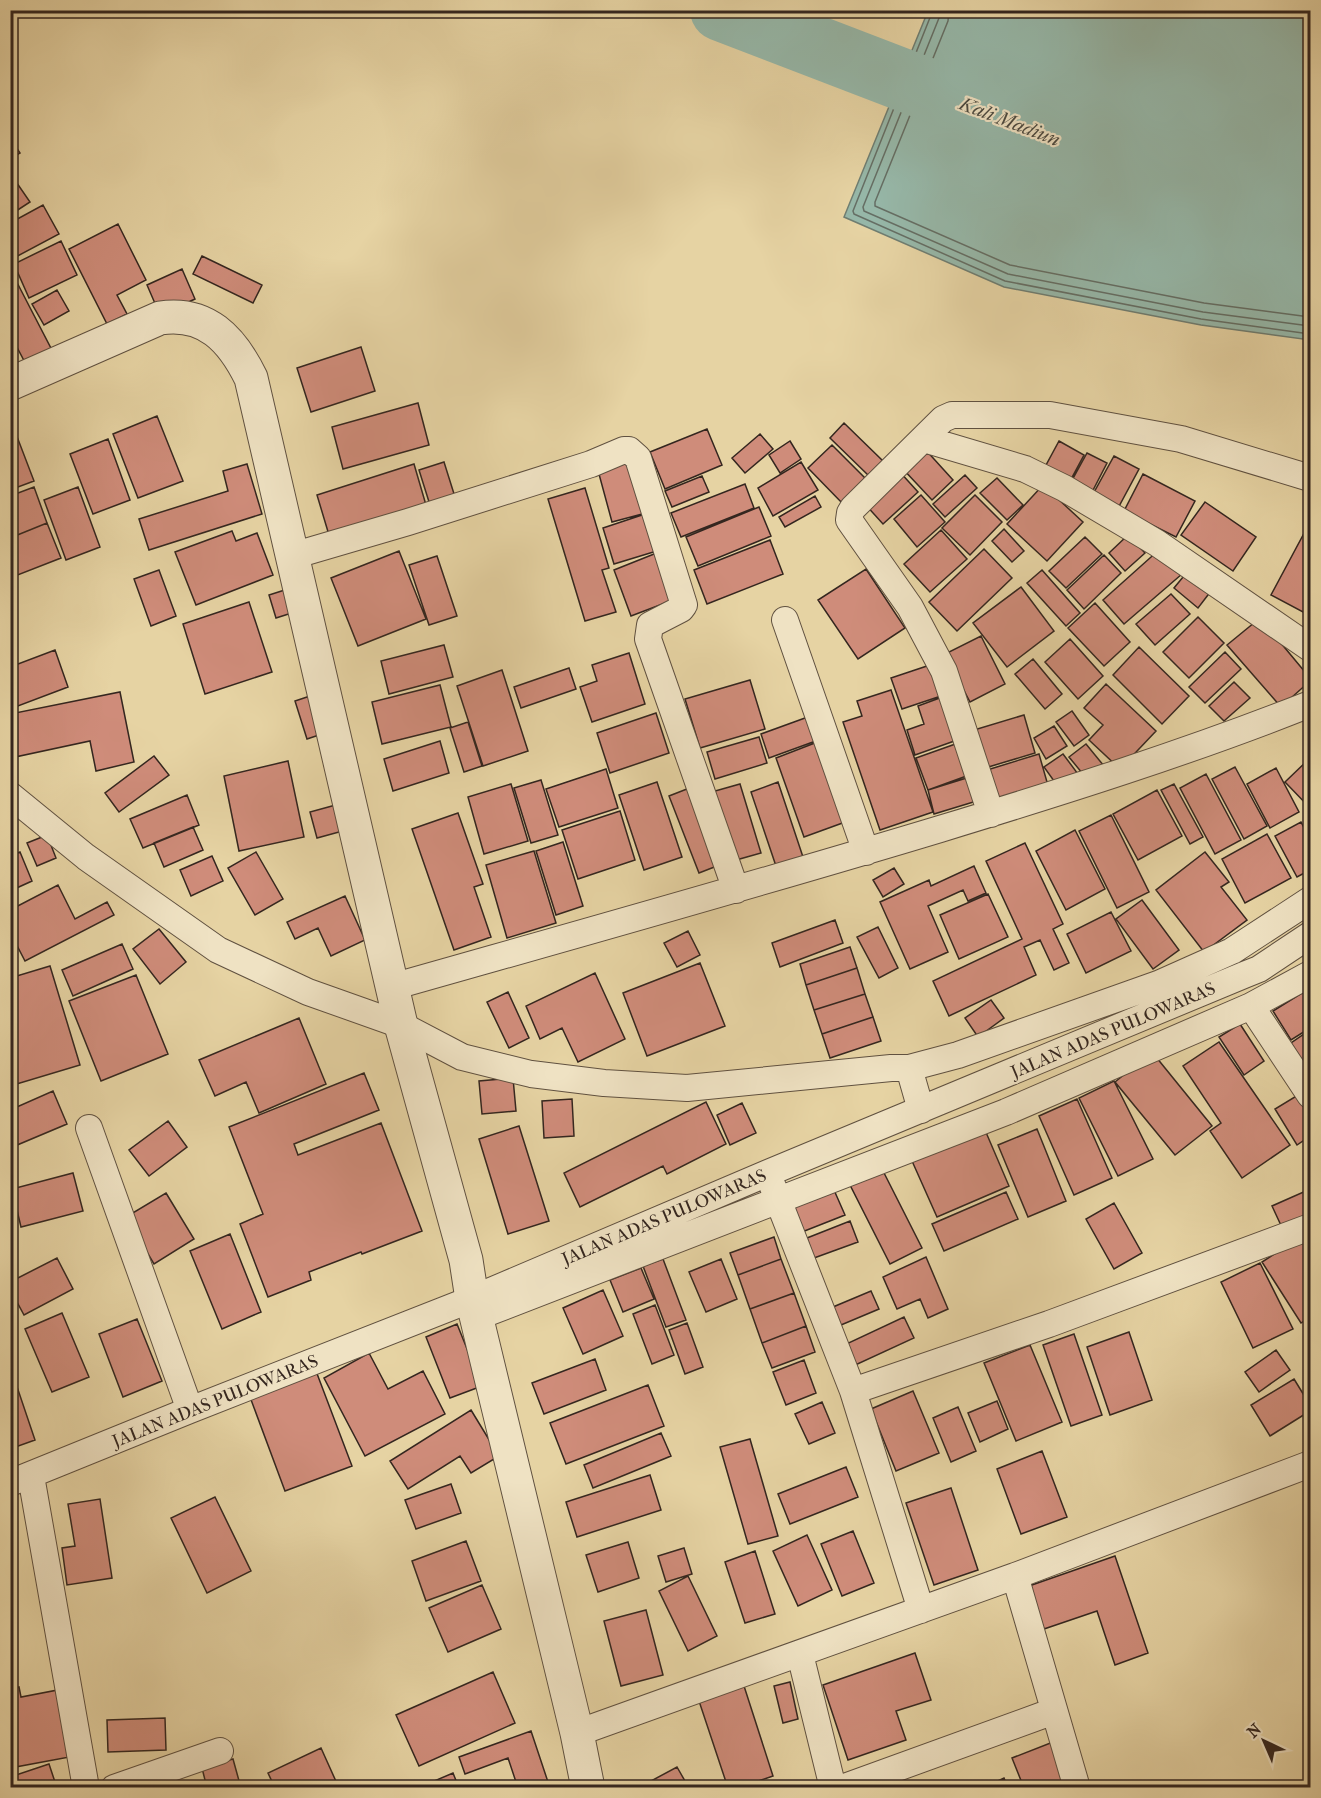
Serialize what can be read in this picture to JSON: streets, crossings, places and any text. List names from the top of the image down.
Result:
{
  "streets": {
    "street": ["JALAN ADAS PULOWARAS"]
  },
  "water": ["Kali Madiun"],
  "north": "top left"
}
